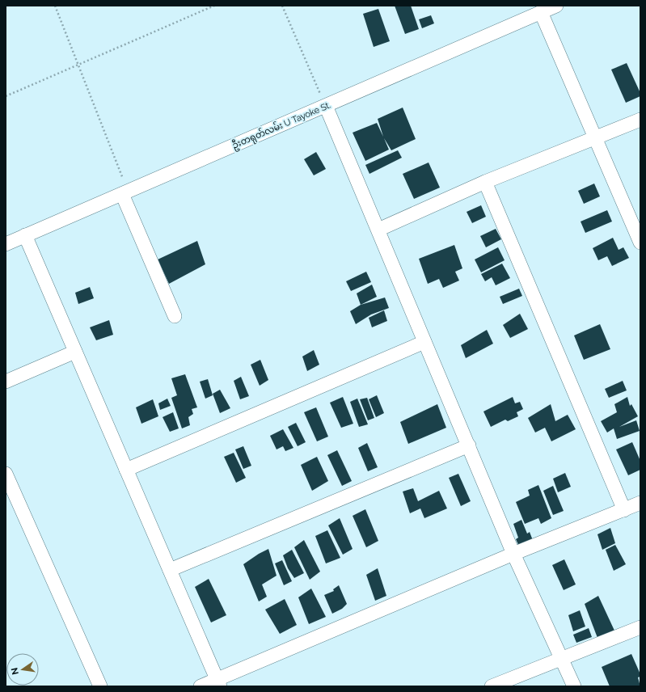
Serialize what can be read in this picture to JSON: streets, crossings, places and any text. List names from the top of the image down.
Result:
{
  "streets": {
    "street": ["ဦးတရုတ်လမ်း U Tayoke St."]
  },
  "north": "left"
}
